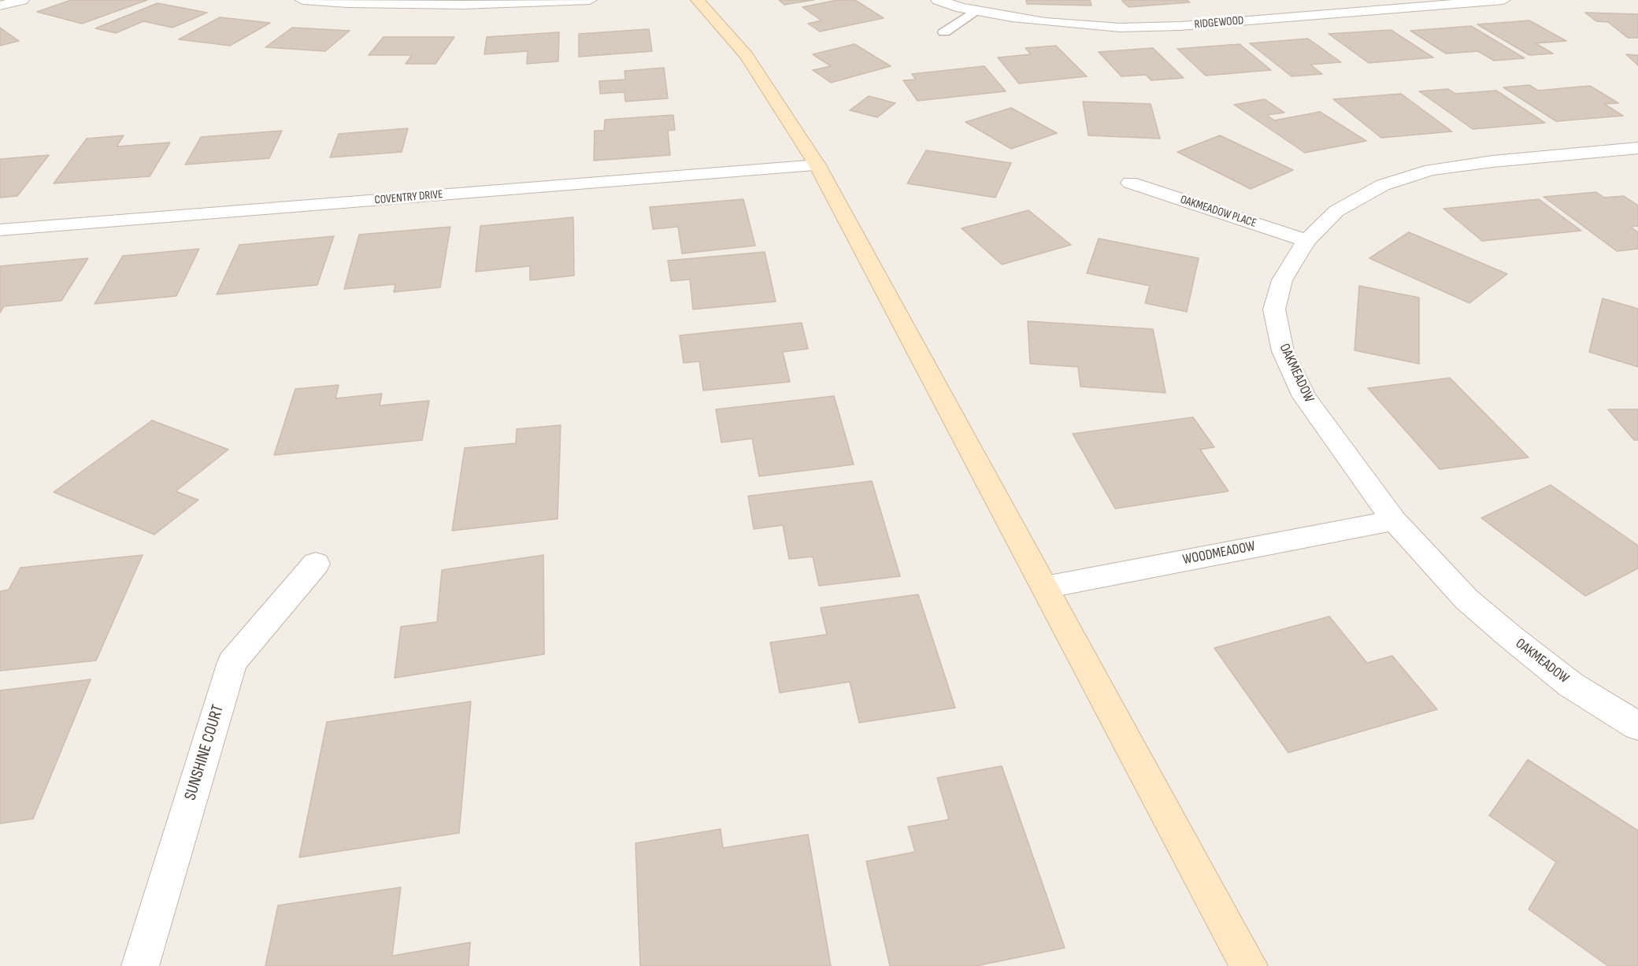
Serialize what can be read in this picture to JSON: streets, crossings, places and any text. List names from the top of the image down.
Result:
{
  "streets": {
    "street": [
      "RIDGEWOOD",
      "COVENTRY DRIVE",
      "OAKMEADOW PLACE",
      "OAKMEADOW",
      "WOODMEADOW",
      "SUNSHINE COURT"
    ]
  },
  "crossings": [
    ["OAKMEADOW PLACE", "OAKMEADOW"],
    ["OAKMEADOW", "WOODMEADOW"]
  ]
}
